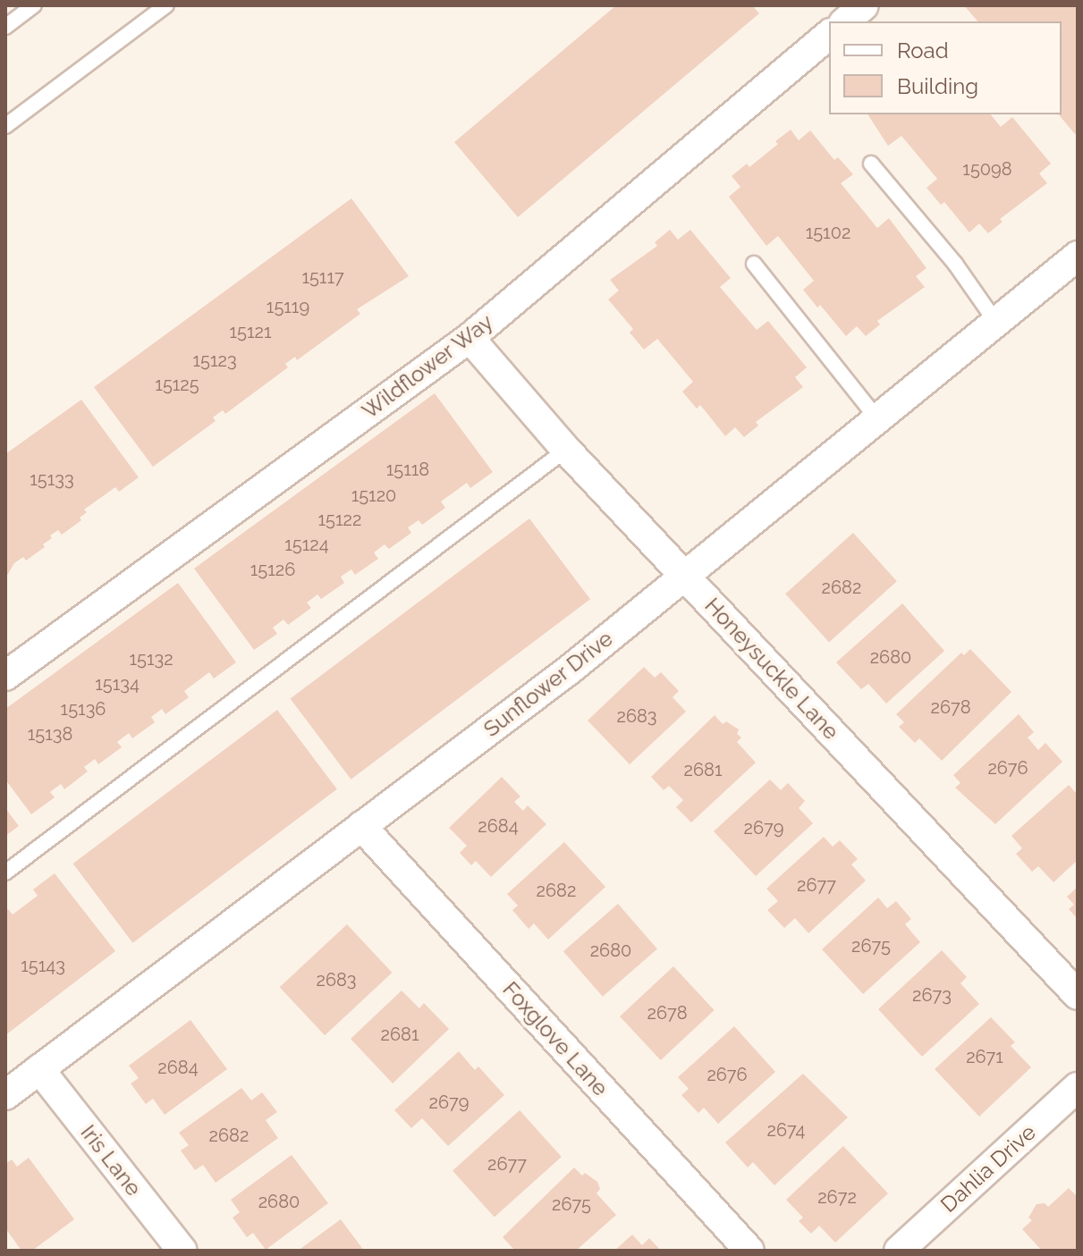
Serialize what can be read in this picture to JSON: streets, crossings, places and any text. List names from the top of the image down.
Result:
{
  "streets": {
    "street": [
      "Wildflower Way",
      "Honeysuckle Lane",
      "Sunflower Drive",
      "Foxglove Lane",
      "Iris Lane",
      "Dahlia Drive"
    ]
  },
  "crossings": [
    ["Wildflower Way", "Honeysuckle Lane"],
    ["Honeysuckle Lane", "Sunflower Drive"],
    ["Sunflower Drive", "Foxglove Lane"],
    ["Sunflower Drive", "Iris Lane"]
  ],
  "house_numbers": [
    "15098",
    "15102",
    "15117",
    "15119",
    "15121",
    "15123",
    "15125",
    "15118",
    "15133",
    "15120",
    "15122",
    "15124",
    "15126",
    "2682",
    "2680",
    "15132",
    "15134",
    "2678",
    "15136",
    "2683",
    "15138",
    "2676",
    "2681",
    "2684",
    "2679",
    "2677",
    "2682",
    "2675",
    "2680",
    "15143",
    "2683",
    "2673",
    "2678",
    "2681",
    "2671",
    "2684",
    "2676",
    "2679",
    "2674",
    "2682",
    "2677",
    "2672",
    "2680",
    "2675"
  ],
  "legend": ["Road", "Building"]
}
